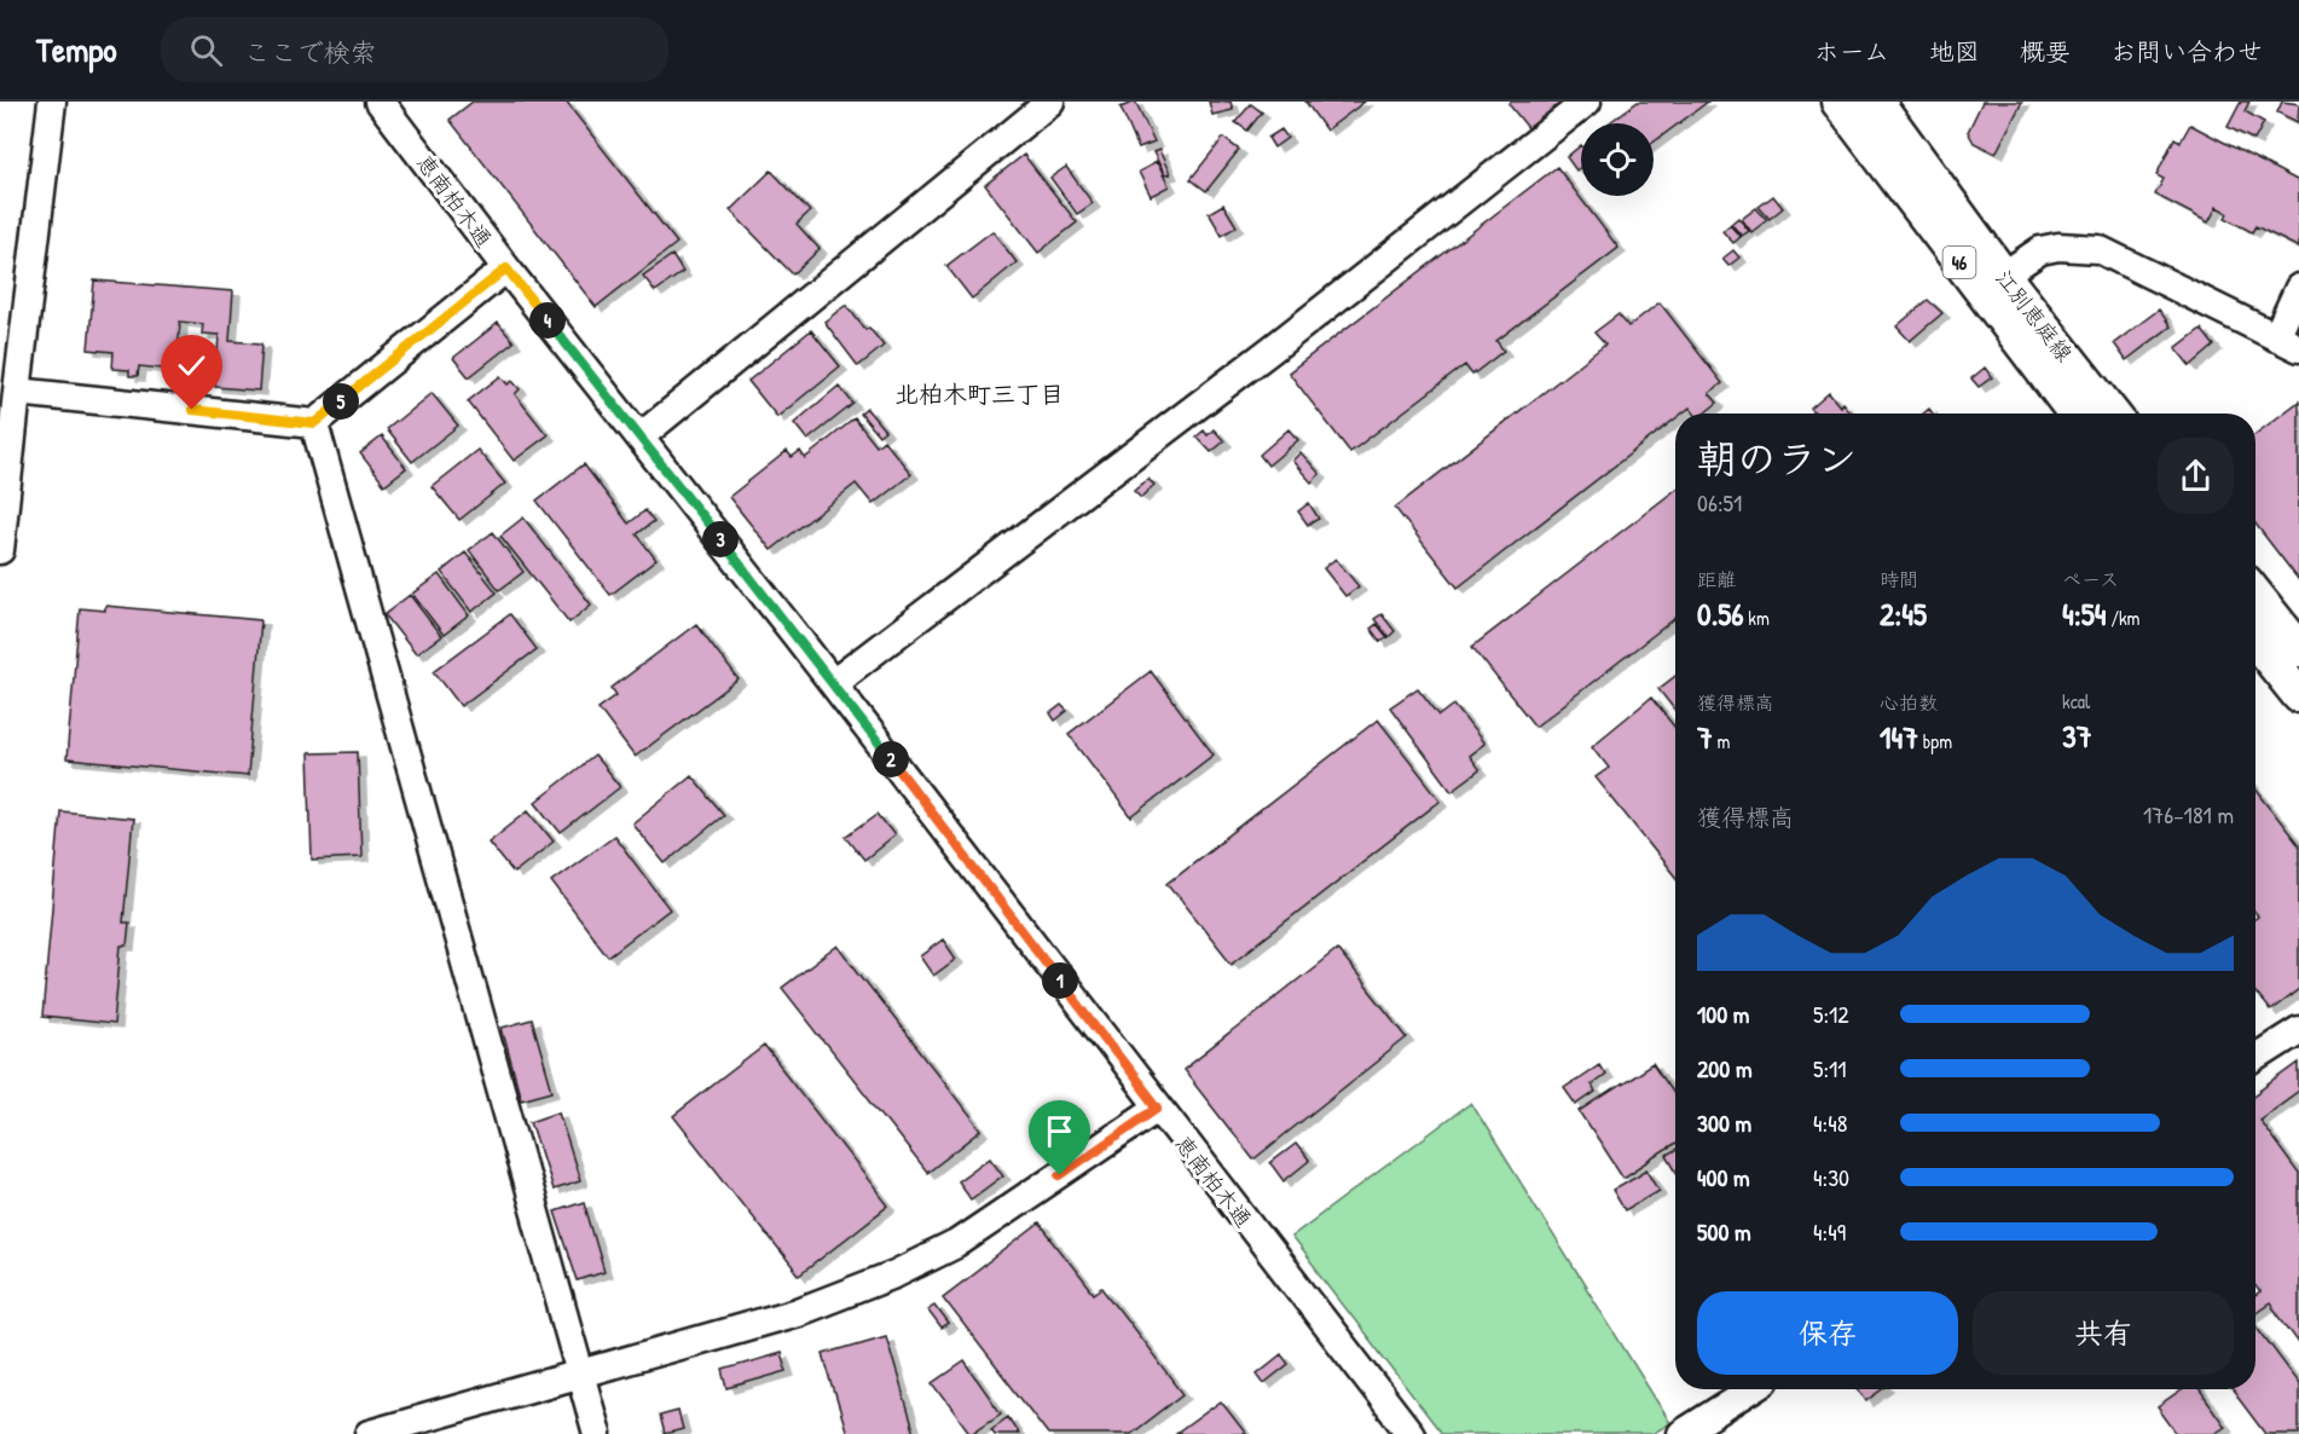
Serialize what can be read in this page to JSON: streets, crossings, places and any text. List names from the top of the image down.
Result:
{
  "streets": {
    "main road": ["46", "江別恵庭線"],
    "street": ["恵南柏木通"]
  },
  "districts": ["北柏木町三丁目"],
  "page": {
    "header": "Tempo",
    "search": "ここで検索",
    "nav": [
      "ホーム",
      "地図",
      "概要",
      "お問い合わせ"
    ],
    "pins": [
      "4",
      "5",
      "3",
      "2",
      "1"
    ],
    "heading": ["朝のラン", "06:51"],
    "stats": [
      ["距離", "0.56 km"],
      ["時間", "2:45"],
      ["ペース", "4:54 /km"],
      ["獲得標高", "7 m"],
      ["心拍数", "147 bpm"],
      ["kcal", "37"]
    ],
    "chart": ["獲得標高", "176–181 m"],
    "list": [
      {
        "name": "100 m",
        "note": "5:12"
      },
      {
        "name": "200 m",
        "note": "5:11"
      },
      {
        "name": "300 m",
        "note": "4:48"
      },
      {
        "name": "400 m",
        "note": "4:30"
      },
      {
        "name": "500 m",
        "note": "4:49"
      }
    ],
    "buttons": ["保存", "共有"]
  }
}
